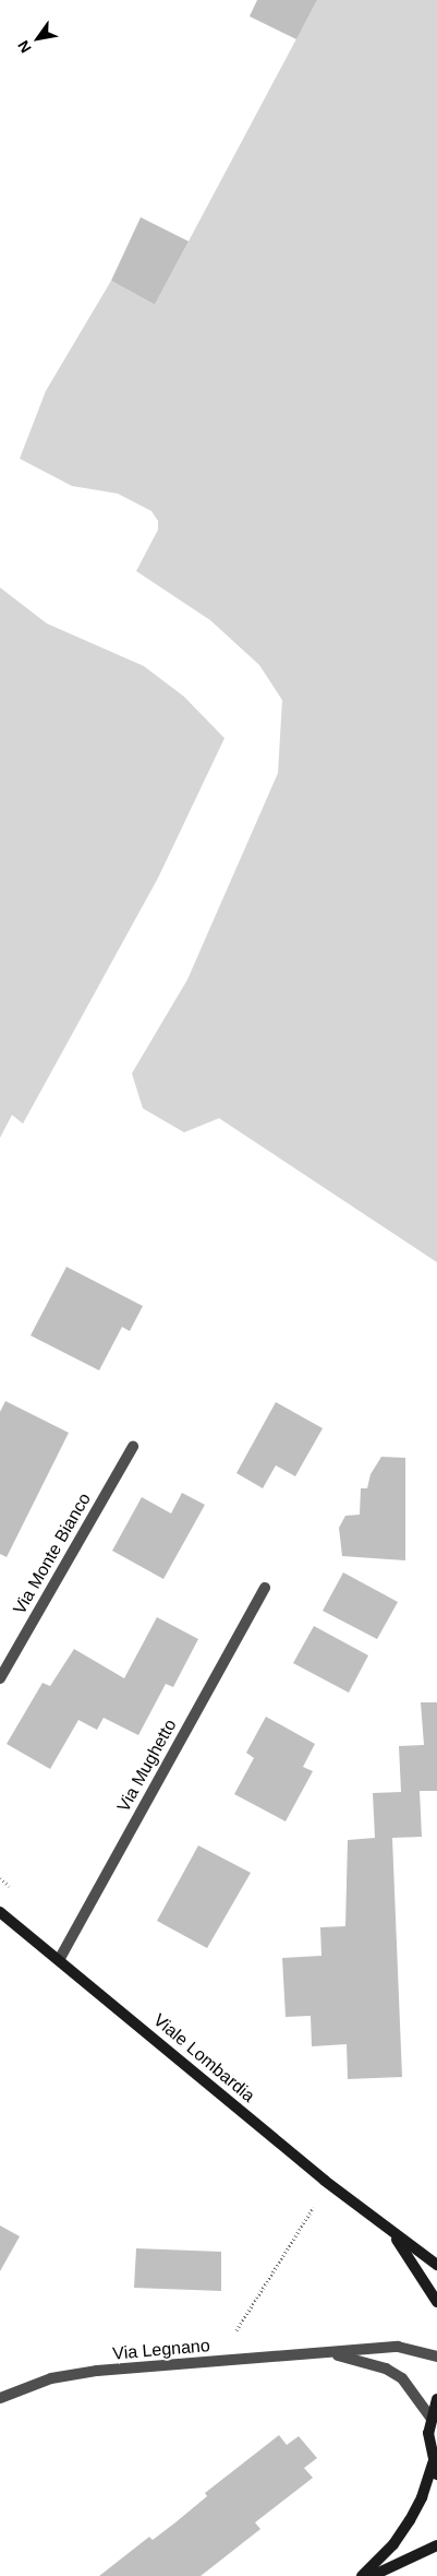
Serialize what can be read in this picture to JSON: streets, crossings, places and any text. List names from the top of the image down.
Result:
{
  "streets": {
    "street": [
      "Via Monte Bianco",
      "Via Mughetto",
      "Viale Lombardia",
      "Via Legnano"
    ]
  },
  "crossings": [
    ["Via Mughetto", "Viale Lombardia"]
  ],
  "north": "bottom left"
}
